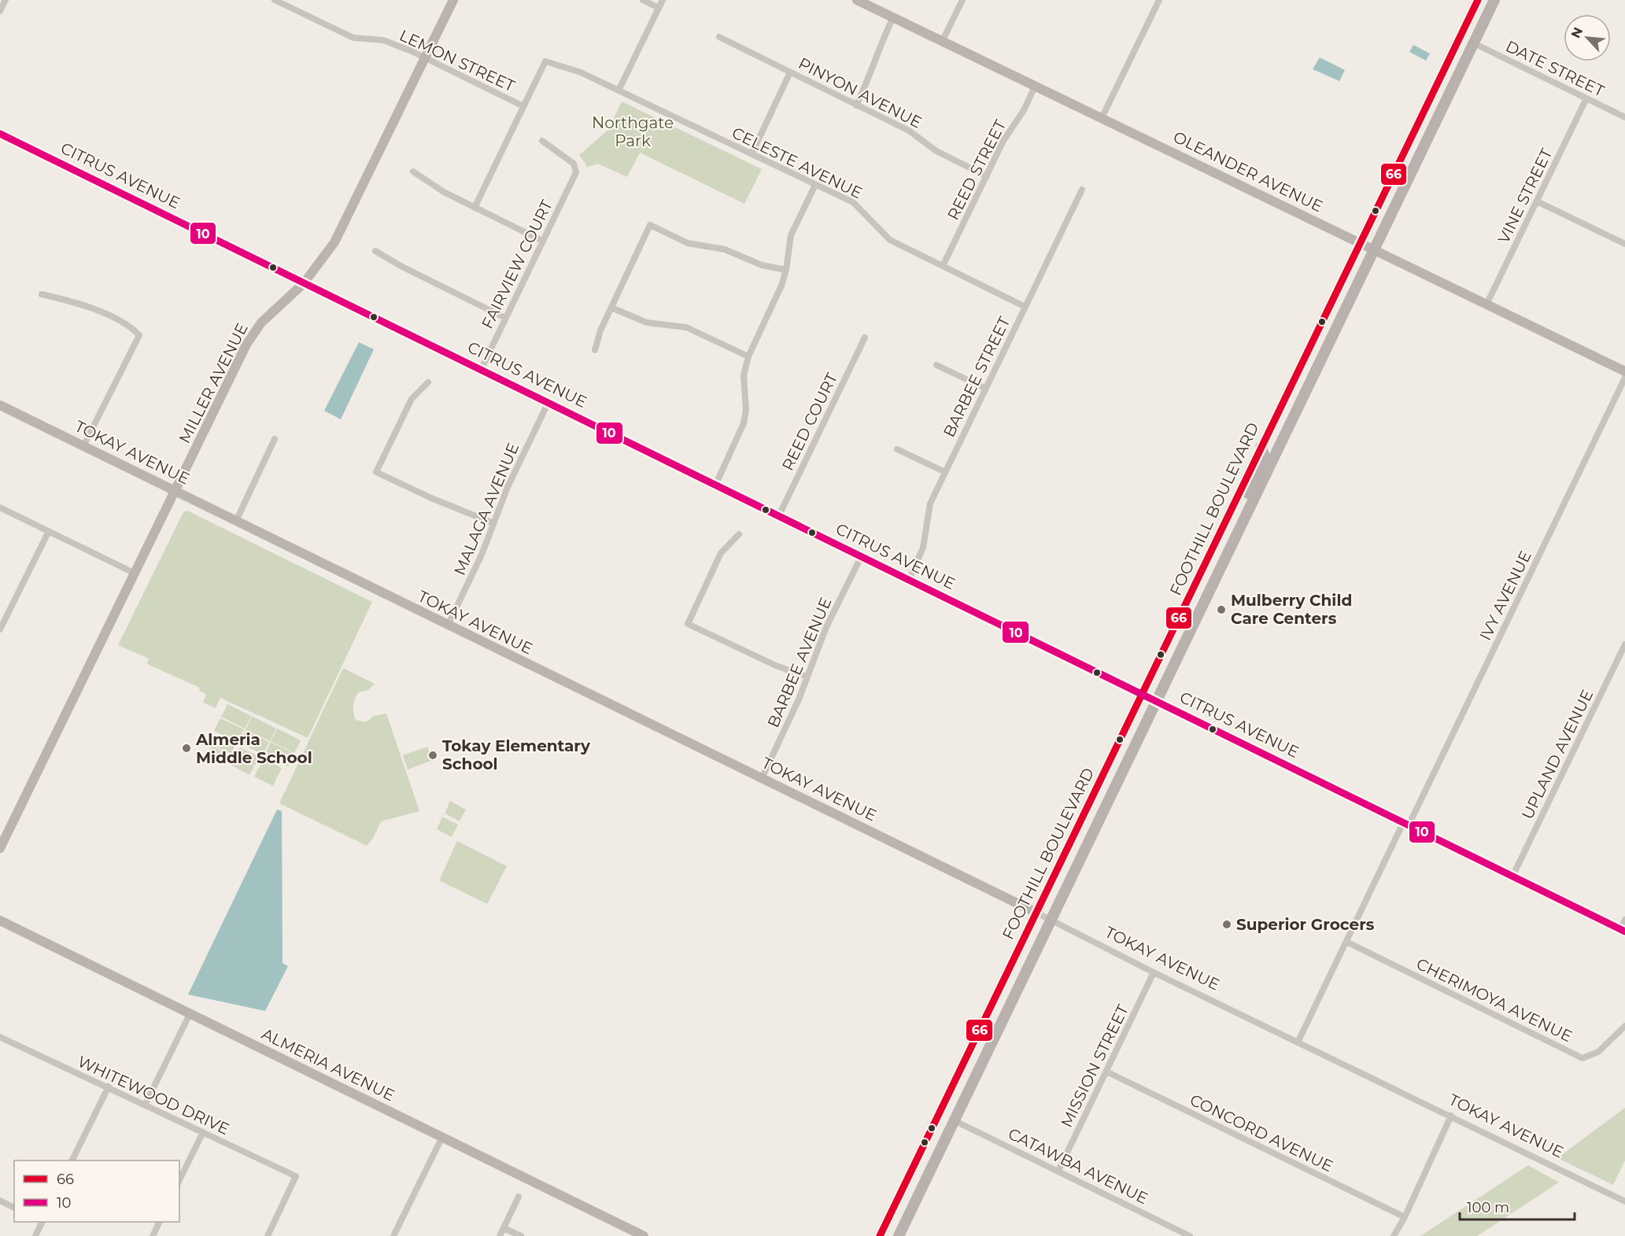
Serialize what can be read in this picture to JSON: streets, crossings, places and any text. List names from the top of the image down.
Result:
{
  "streets": {
    "main road": ["FOOTHILL BOULEVARD"],
    "street": [
      "LEMON STREET",
      "DATE STREET",
      "PINYON AVENUE",
      "CELESTE AVENUE",
      "REED STREET",
      "OLEANDER AVENUE",
      "CITRUS AVENUE",
      "VINE STREET",
      "FAIRVIEW COURT",
      "BARBEE STREET",
      "MILLER AVENUE",
      "REED COURT",
      "TOKAY AVENUE",
      "MALAGA AVENUE",
      "IVY AVENUE",
      "BARBEE AVENUE",
      "UPLAND AVENUE",
      "CHERIMOYA AVENUE",
      "ALMERIA AVENUE",
      "MISSION STREET",
      "WHITEWOOD DRIVE",
      "CONCORD AVENUE",
      "CATAWBA AVENUE"
    ]
  },
  "crossings": [
    ["LEMON STREET", "CELESTE AVENUE"],
    ["LEMON STREET", "MILLER AVENUE"],
    ["DATE STREET", "VINE STREET"],
    ["DATE STREET", "FOOTHILL BOULEVARD"],
    ["PINYON AVENUE", "REED STREET"],
    ["CELESTE AVENUE", "REED STREET"],
    ["CELESTE AVENUE", "BARBEE STREET"],
    ["REED STREET", "OLEANDER AVENUE"],
    ["OLEANDER AVENUE", "VINE STREET"],
    ["OLEANDER AVENUE", "FOOTHILL BOULEVARD"],
    ["CITRUS AVENUE", "FAIRVIEW COURT"],
    ["CITRUS AVENUE", "BARBEE STREET"],
    ["CITRUS AVENUE", "MILLER AVENUE"],
    ["CITRUS AVENUE", "REED COURT"],
    ["CITRUS AVENUE", "MALAGA AVENUE"],
    ["CITRUS AVENUE", "FOOTHILL BOULEVARD"],
    ["CITRUS AVENUE", "IVY AVENUE"],
    ["CITRUS AVENUE", "BARBEE AVENUE"],
    ["CITRUS AVENUE", "UPLAND AVENUE"],
    ["MILLER AVENUE", "TOKAY AVENUE"],
    ["TOKAY AVENUE", "MALAGA AVENUE"],
    ["TOKAY AVENUE", "FOOTHILL BOULEVARD"],
    ["TOKAY AVENUE", "IVY AVENUE"],
    ["TOKAY AVENUE", "BARBEE AVENUE"],
    ["TOKAY AVENUE", "MISSION STREET"],
    ["FOOTHILL BOULEVARD", "CATAWBA AVENUE"],
    ["IVY AVENUE", "CHERIMOYA AVENUE"],
    ["MISSION STREET", "CONCORD AVENUE"],
    ["MISSION STREET", "CATAWBA AVENUE"]
  ],
  "parks": ["Northgate Park"],
  "places": [
    "Mulberry Child Care Centers",
    "Almeria Middle School",
    "Tokay Elementary School",
    "Superior Grocers"
  ],
  "lines": ["transit line 66", "transit line 10"],
  "legend": ["66", "10"],
  "scale_bar": "100 m",
  "north": "top left"
}
